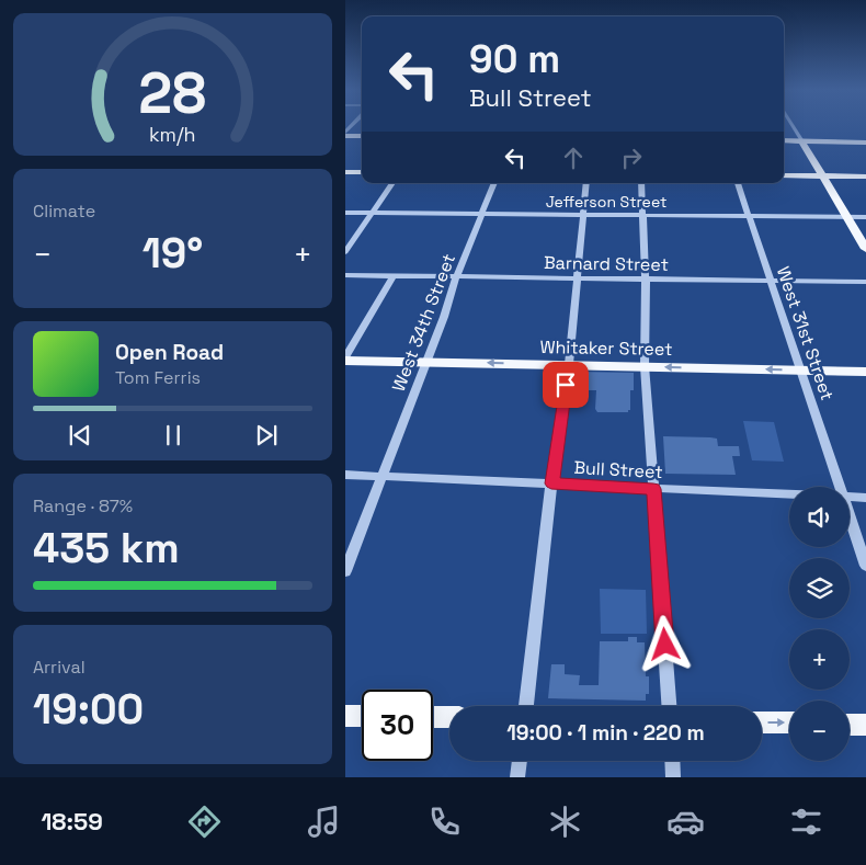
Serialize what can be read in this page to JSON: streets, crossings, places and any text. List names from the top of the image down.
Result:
{
  "streets": {
    "main road": ["Whitaker Street"],
    "street": [
      "Jefferson Street",
      "Barnard Street",
      "West 34th Street",
      "West 31st Street",
      "Bull Street"
    ]
  },
  "crossings": [
    ["Jefferson Street", "West 34th Street"],
    ["Jefferson Street", "West 31st Street"],
    ["Barnard Street", "West 34th Street"],
    ["Barnard Street", "West 31st Street"],
    ["West 34th Street", "Whitaker Street"],
    ["West 34th Street", "Bull Street"],
    ["West 31st Street", "Whitaker Street"]
  ],
  "one_way": ["Whitaker Street"],
  "page": {
    "turn": ["90 m", "Bull Street"],
    "tile": [
      "Climate",
      ["Range · 87%", "435 km"],
      ["Arrival", "19:00"]
    ],
    "heat": ["−", "19°", "+"],
    "song": ["Open Road", "Tom Ferris"],
    "map_buttons": ["+", "−"],
    "limit": "30",
    "trip": "19:00 · 1 min · 220 m",
    "tabs": "18:59",
    "gauge": ["28", "km/h"]
  }
}
